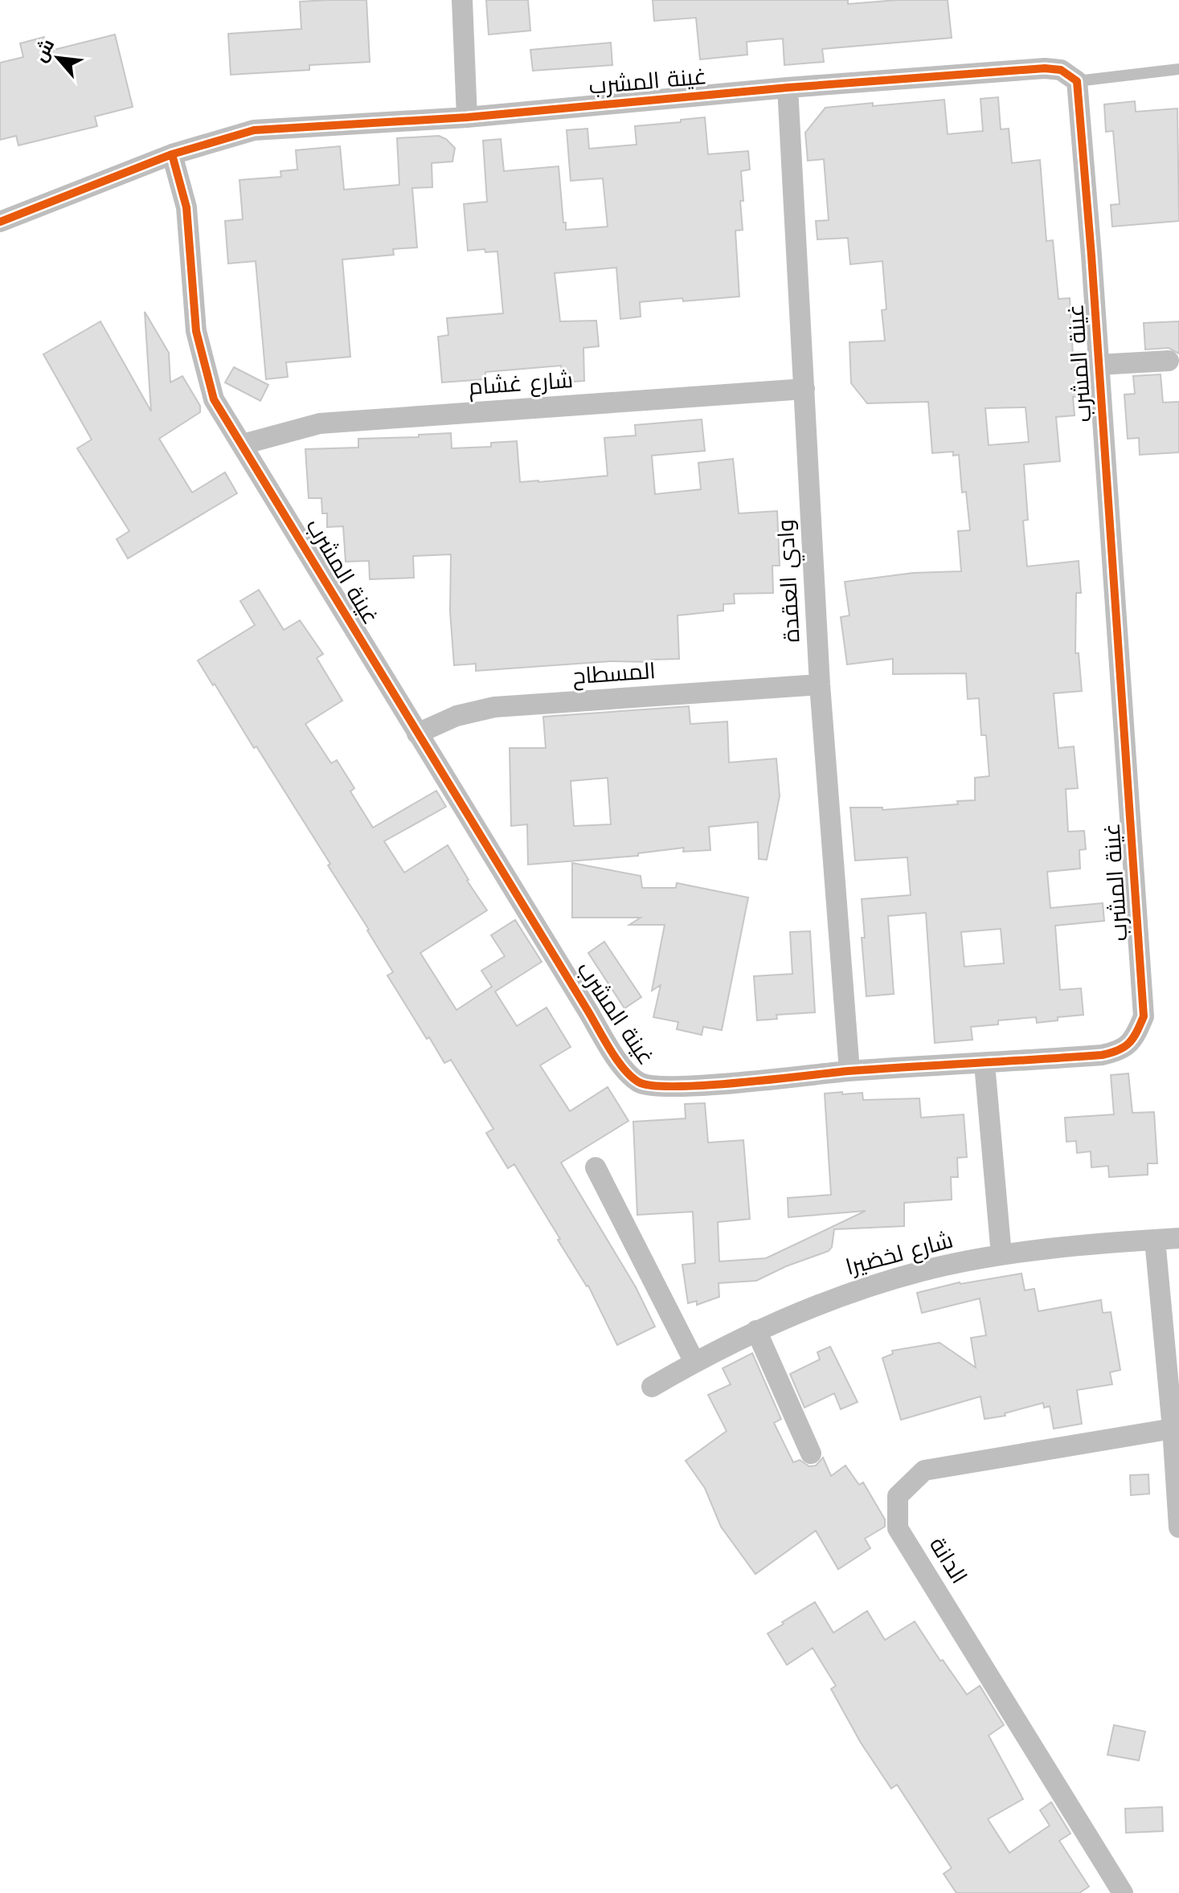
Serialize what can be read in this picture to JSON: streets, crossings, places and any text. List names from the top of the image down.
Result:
{
  "streets": {
    "street": [
      "غينة المشرب",
      "شارع غشام",
      "وادي العقدة",
      "المسطاح",
      "شارع لخضيرا",
      "الدانة"
    ]
  },
  "crossings": [
    ["غينة المشرب", "شارع غشام"],
    ["غينة المشرب", "وادي العقدة"],
    ["غينة المشرب", "المسطاح"],
    ["شارع غشام", "وادي العقدة"],
    ["وادي العقدة", "المسطاح"]
  ],
  "north": "top left"
}
